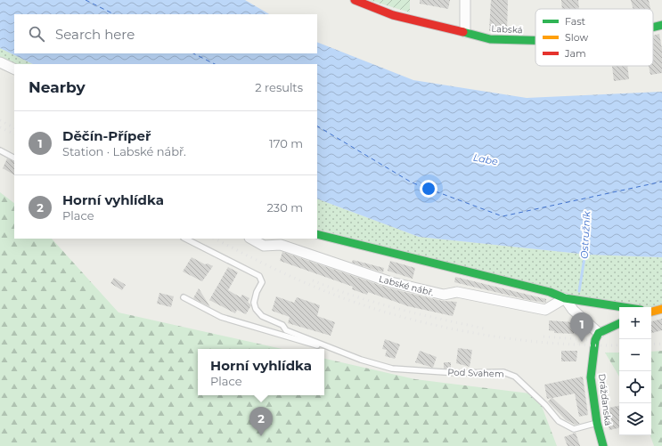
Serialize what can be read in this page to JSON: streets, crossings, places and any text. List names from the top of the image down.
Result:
{
  "streets": {
    "street": ["Labská", "Labské nábř.", "Drážďanská"],
    "lane": ["Pod Svahem"]
  },
  "crossings": [
    ["Pod Svahem", "Drážďanská"]
  ],
  "water": ["Labe", "Ostružník"],
  "legend": ["Fast", "Slow", "Jam"],
  "page": {
    "search": "Search here",
    "heading": ["Nearby", "2 results"],
    "list": [
      {
        "mark": "1",
        "name": "Děčín-Přípeř",
        "note": "Station · Labské nábř.",
        "value": "170 m"
      },
      {
        "mark": "2",
        "name": "Horní vyhlídka",
        "note": "Place",
        "value": "230 m"
      }
    ],
    "map_buttons": ["+", "−"],
    "pins": ["1", "2"],
    "popup": ["Horní vyhlídka", "Place"]
  }
}
